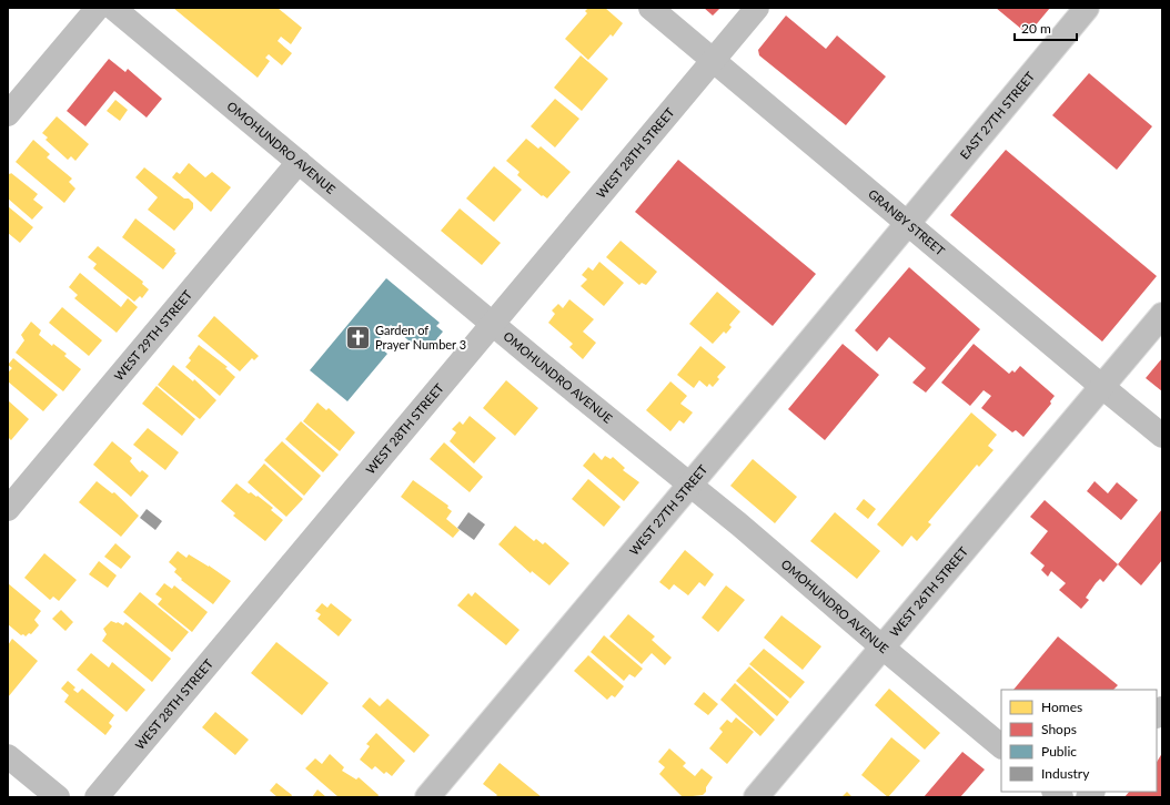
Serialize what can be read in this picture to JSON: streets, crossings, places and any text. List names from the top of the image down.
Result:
{
  "streets": {
    "street": [
      "EAST 27TH STREET",
      "OMOHUNDRO AVENUE",
      "WEST 28TH STREET",
      "GRANBY STREET",
      "WEST 29TH STREET",
      "WEST 27TH STREET",
      "WEST 26TH STREET"
    ]
  },
  "crossings": [
    ["EAST 27TH STREET", "GRANBY STREET"],
    ["EAST 27TH STREET", "WEST 27TH STREET"],
    ["OMOHUNDRO AVENUE", "WEST 28TH STREET"],
    ["OMOHUNDRO AVENUE", "WEST 29TH STREET"],
    ["OMOHUNDRO AVENUE", "WEST 27TH STREET"],
    ["OMOHUNDRO AVENUE", "WEST 26TH STREET"],
    ["WEST 28TH STREET", "GRANBY STREET"],
    ["GRANBY STREET", "WEST 27TH STREET"],
    ["GRANBY STREET", "WEST 26TH STREET"]
  ],
  "places": {
    "church": ["Garden of Prayer Number 3"]
  },
  "legend": [
    "Homes",
    "Shops",
    "Public",
    "Industry"
  ],
  "scale_bar": "20 m"
}
